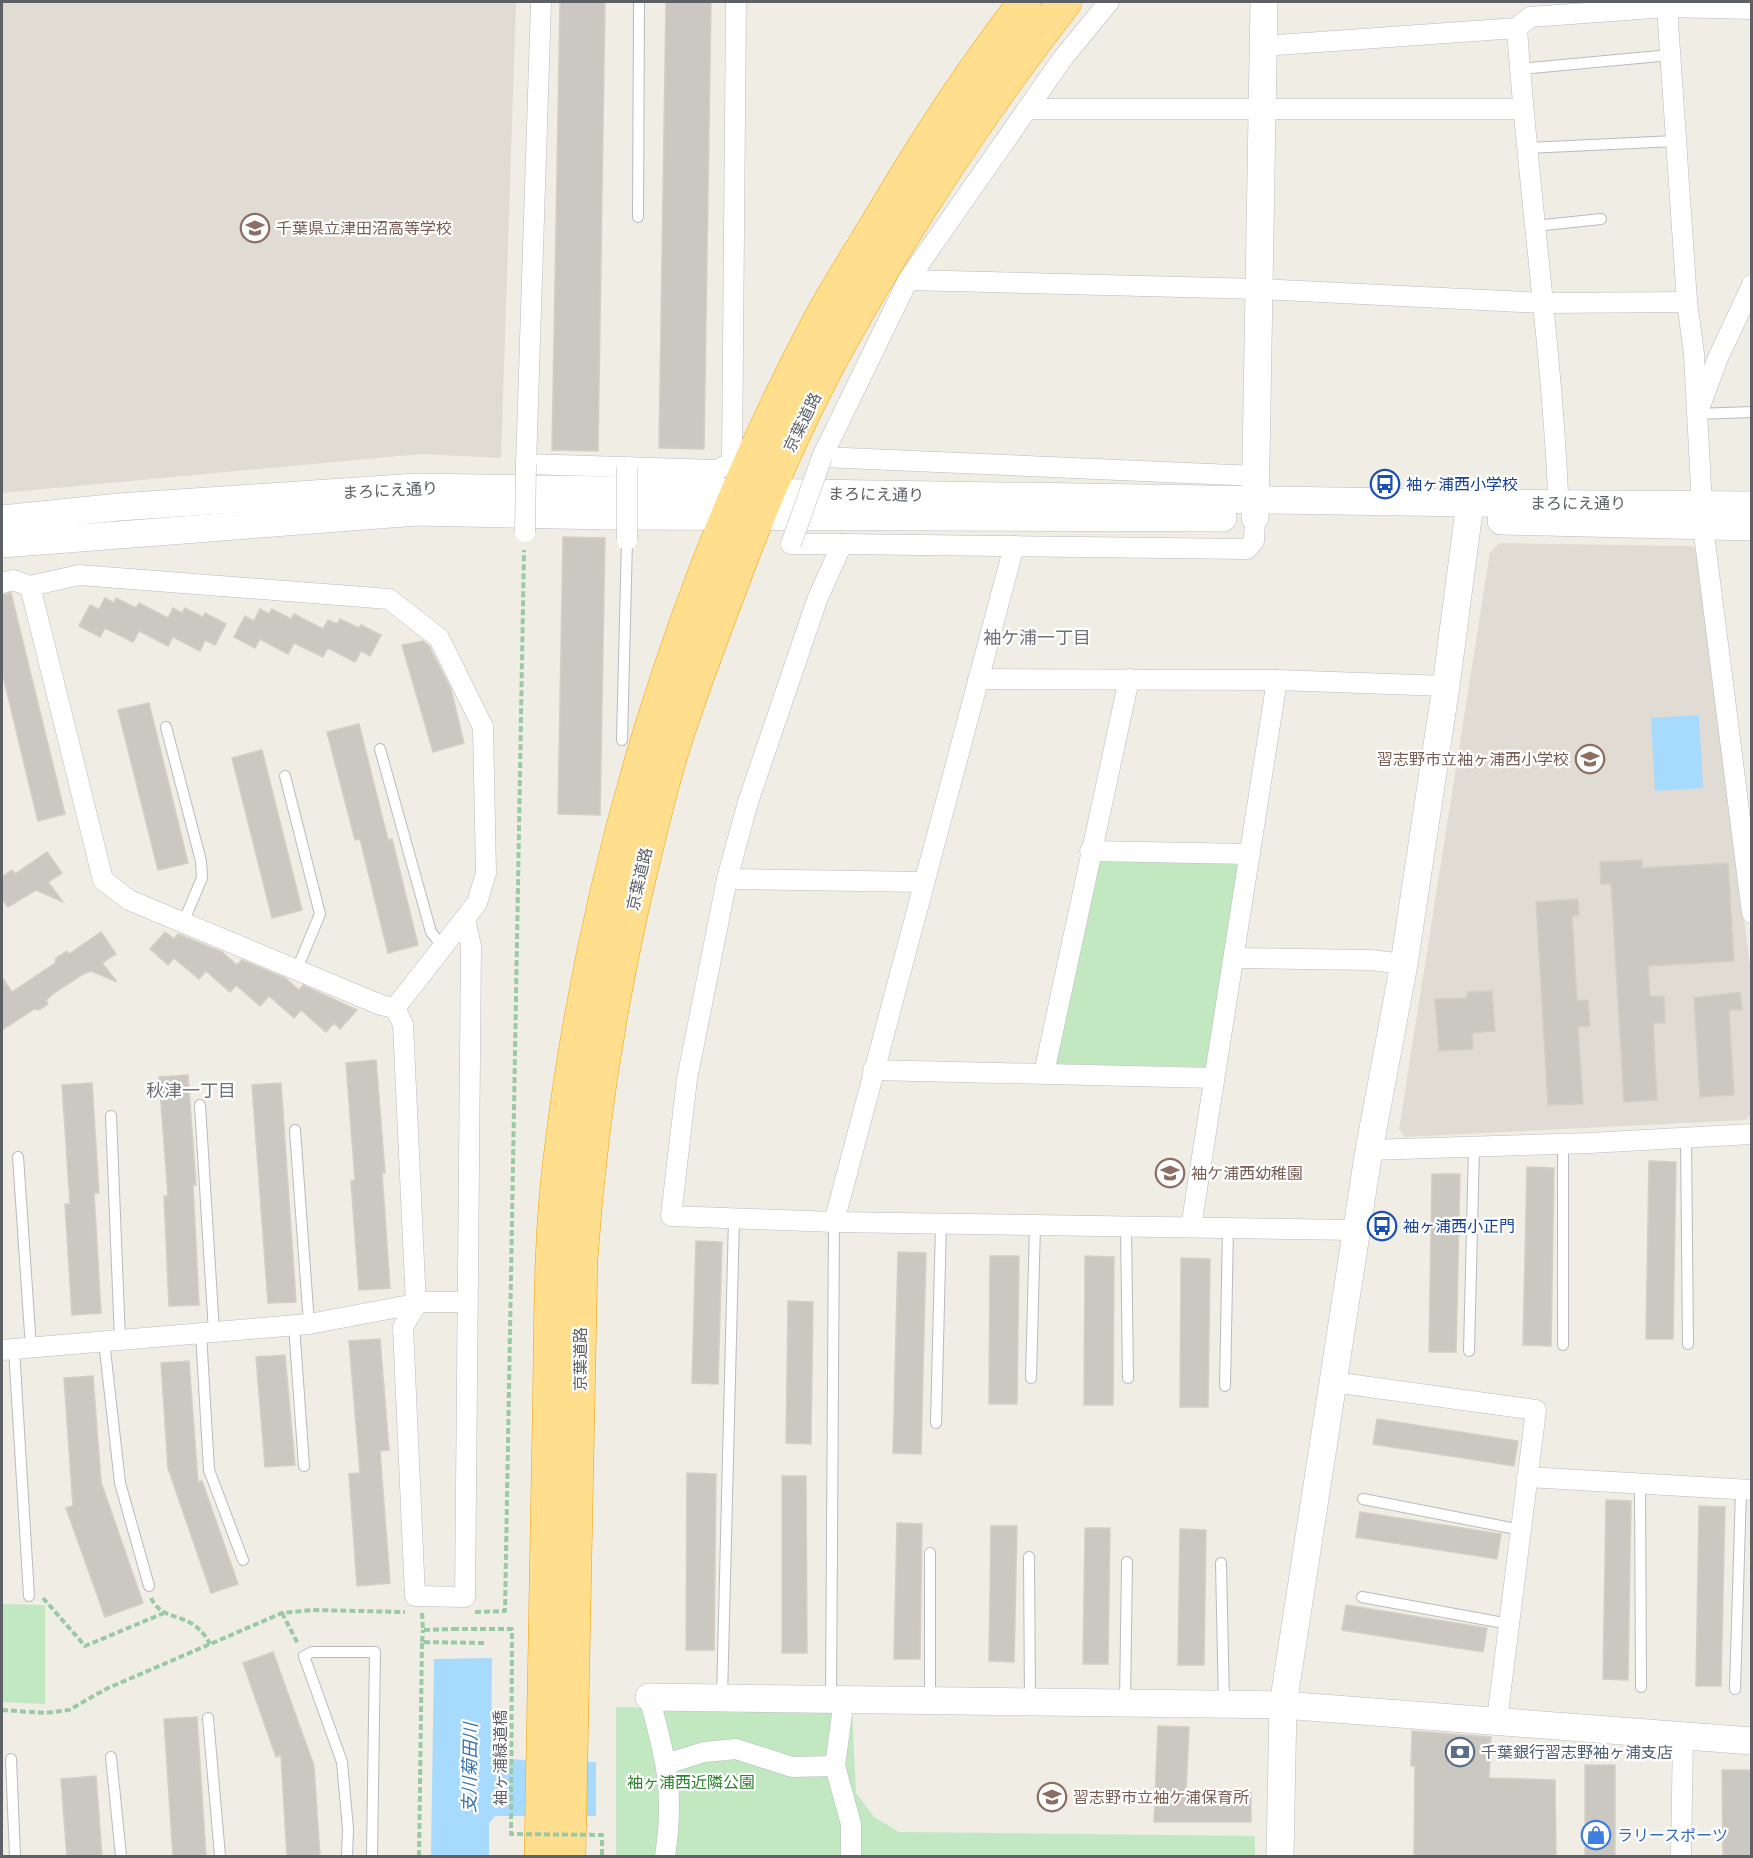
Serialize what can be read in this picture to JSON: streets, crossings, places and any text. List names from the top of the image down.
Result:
{
  "streets": {
    "highway": ["京葉道路"],
    "street": ["まろにえ通り"],
    "path": ["袖ヶ浦緑道橋"]
  },
  "crossings": [
    ["京葉道路", "まろにえ通り"]
  ],
  "districts": ["袖ケ浦一丁目", "秋津一丁目"],
  "water": ["支川菊田川"],
  "parks": ["袖ヶ浦西近隣公園"],
  "places": {
    "school or university": [
      "千葉県立津田沼高等学校",
      "習志野市立袖ヶ浦西小学校",
      "袖ケ浦西幼稚園",
      "習志野市立袖ケ浦保育所"
    ],
    "bus stop": ["袖ヶ浦西小学校", "袖ヶ浦西小正門"],
    "bank": ["千葉銀行習志野袖ヶ浦支店"],
    "shop": ["ラリースポーツ"]
  }
}
